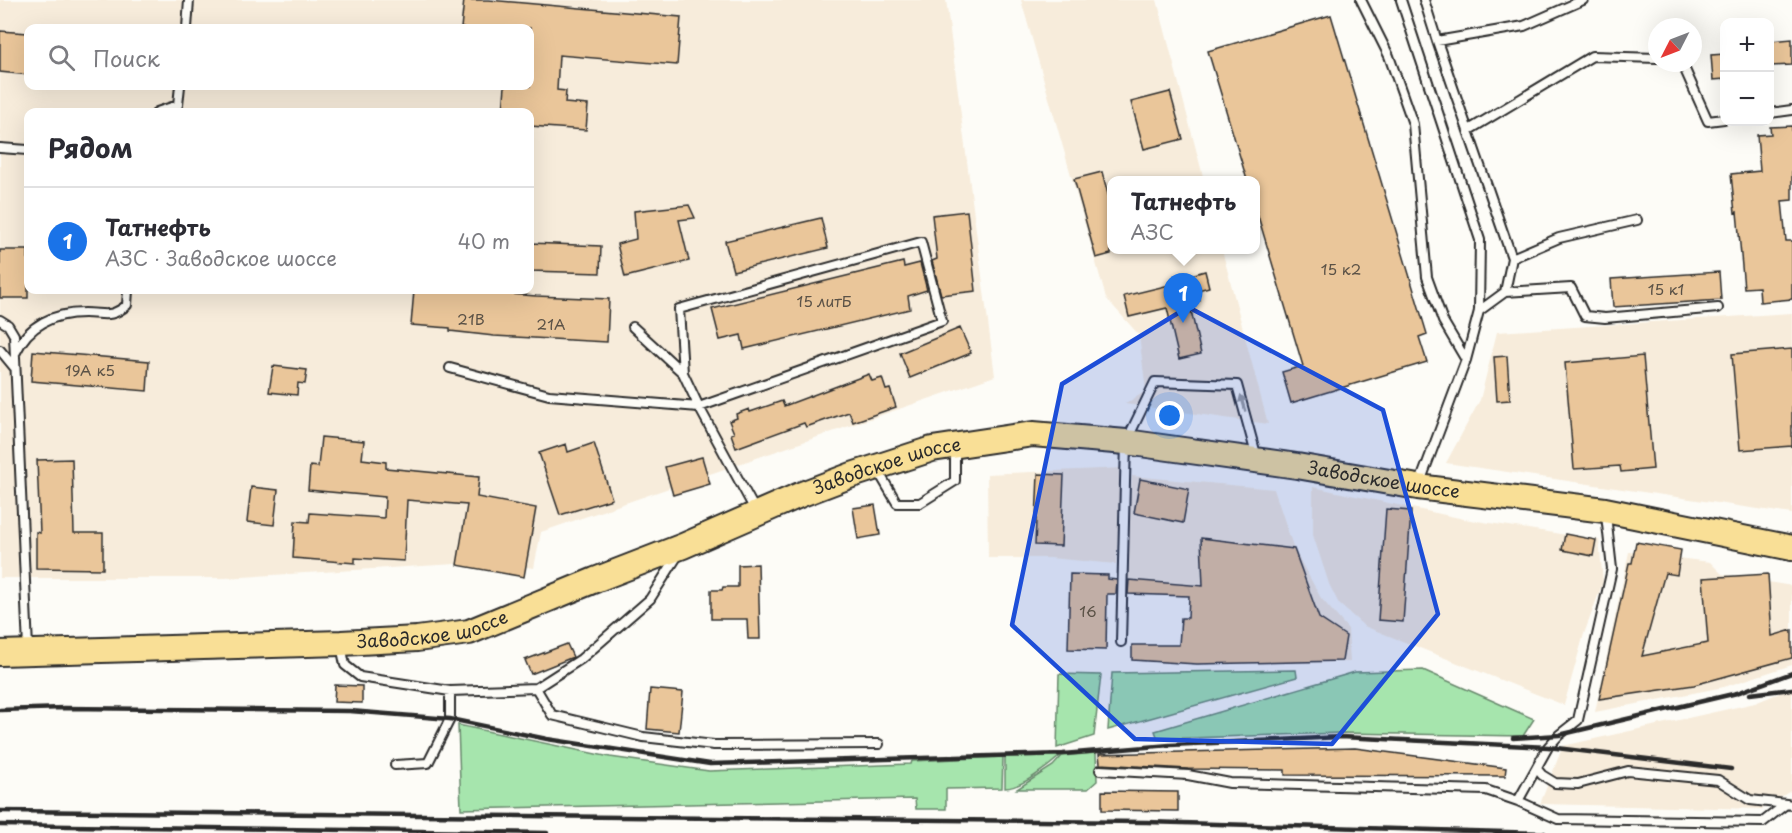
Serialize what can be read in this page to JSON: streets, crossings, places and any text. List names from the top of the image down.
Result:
{
  "streets": {
    "main road": ["Заводское шоссе"]
  },
  "house_numbers": [
    "15 к2",
    "15 к1",
    "15 литБ",
    "21В",
    "21А",
    "19А к5",
    "16"
  ],
  "north": "bottom left",
  "page": {
    "map_buttons": ["+", "−"],
    "search": "Поиск",
    "heading": "Рядом",
    "popup": ["Татнефть", "АЗС"],
    "list": [
      {
        "mark": "1",
        "name": "Татнефть",
        "note": "АЗС · Заводское шоссе",
        "value": "40 m"
      }
    ],
    "pins": "1"
  }
}
